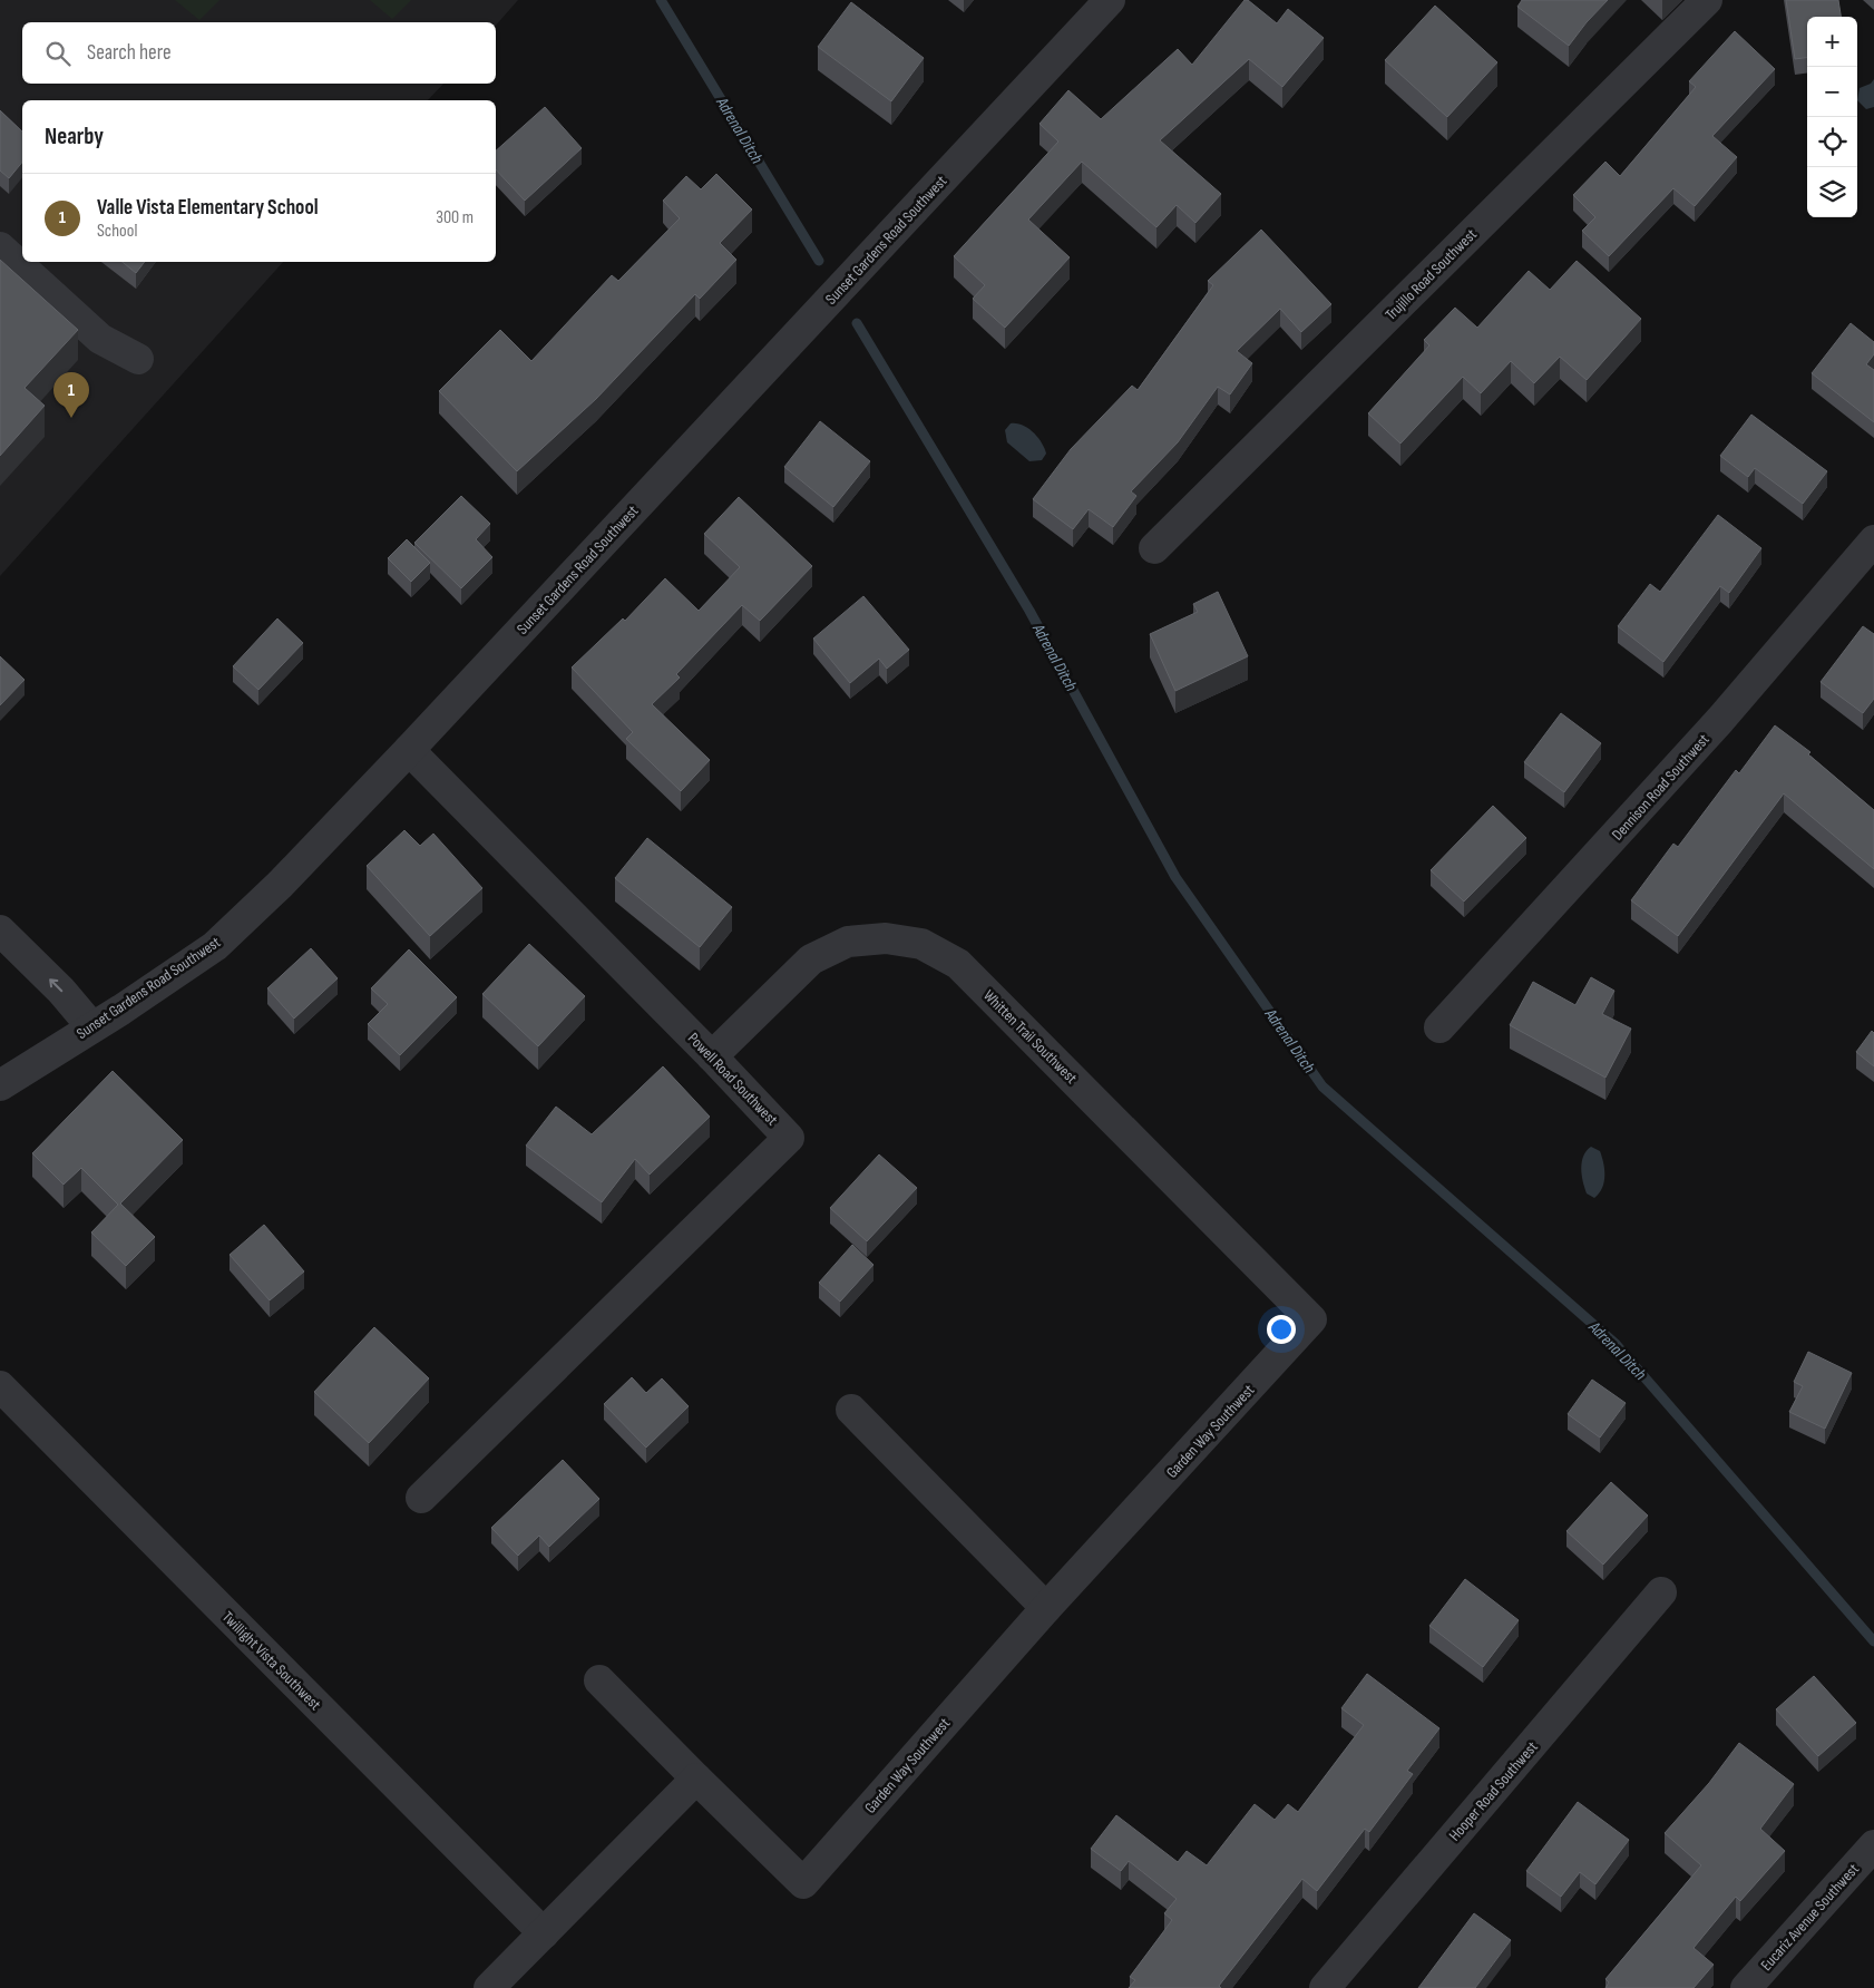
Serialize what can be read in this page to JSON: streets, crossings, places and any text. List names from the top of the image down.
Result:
{
  "streets": {
    "street": [
      "Sunset Gardens Road Southwest",
      "Trujillo Road Southwest",
      "Dennison Road Southwest",
      "Whitten Trail Southwest",
      "Powell Road Southwest",
      "Garden Way Southwest",
      "Twillight Vista Southwest",
      "Hooper Road Southwest",
      "Eucariz Avenue Southwest"
    ]
  },
  "crossings": [
    ["Sunset Gardens Road Southwest", "Powell Road Southwest"],
    ["Whitten Trail Southwest", "Powell Road Southwest"],
    ["Whitten Trail Southwest", "Garden Way Southwest"]
  ],
  "water": ["Adrenal Ditch"],
  "page": {
    "map_buttons": ["+", "−"],
    "search": "Search here",
    "heading": "Nearby",
    "list": [
      {
        "mark": "1",
        "name": "Valle Vista Elementary School",
        "note": "School",
        "value": "300 m"
      }
    ],
    "pins": "1"
  }
}
